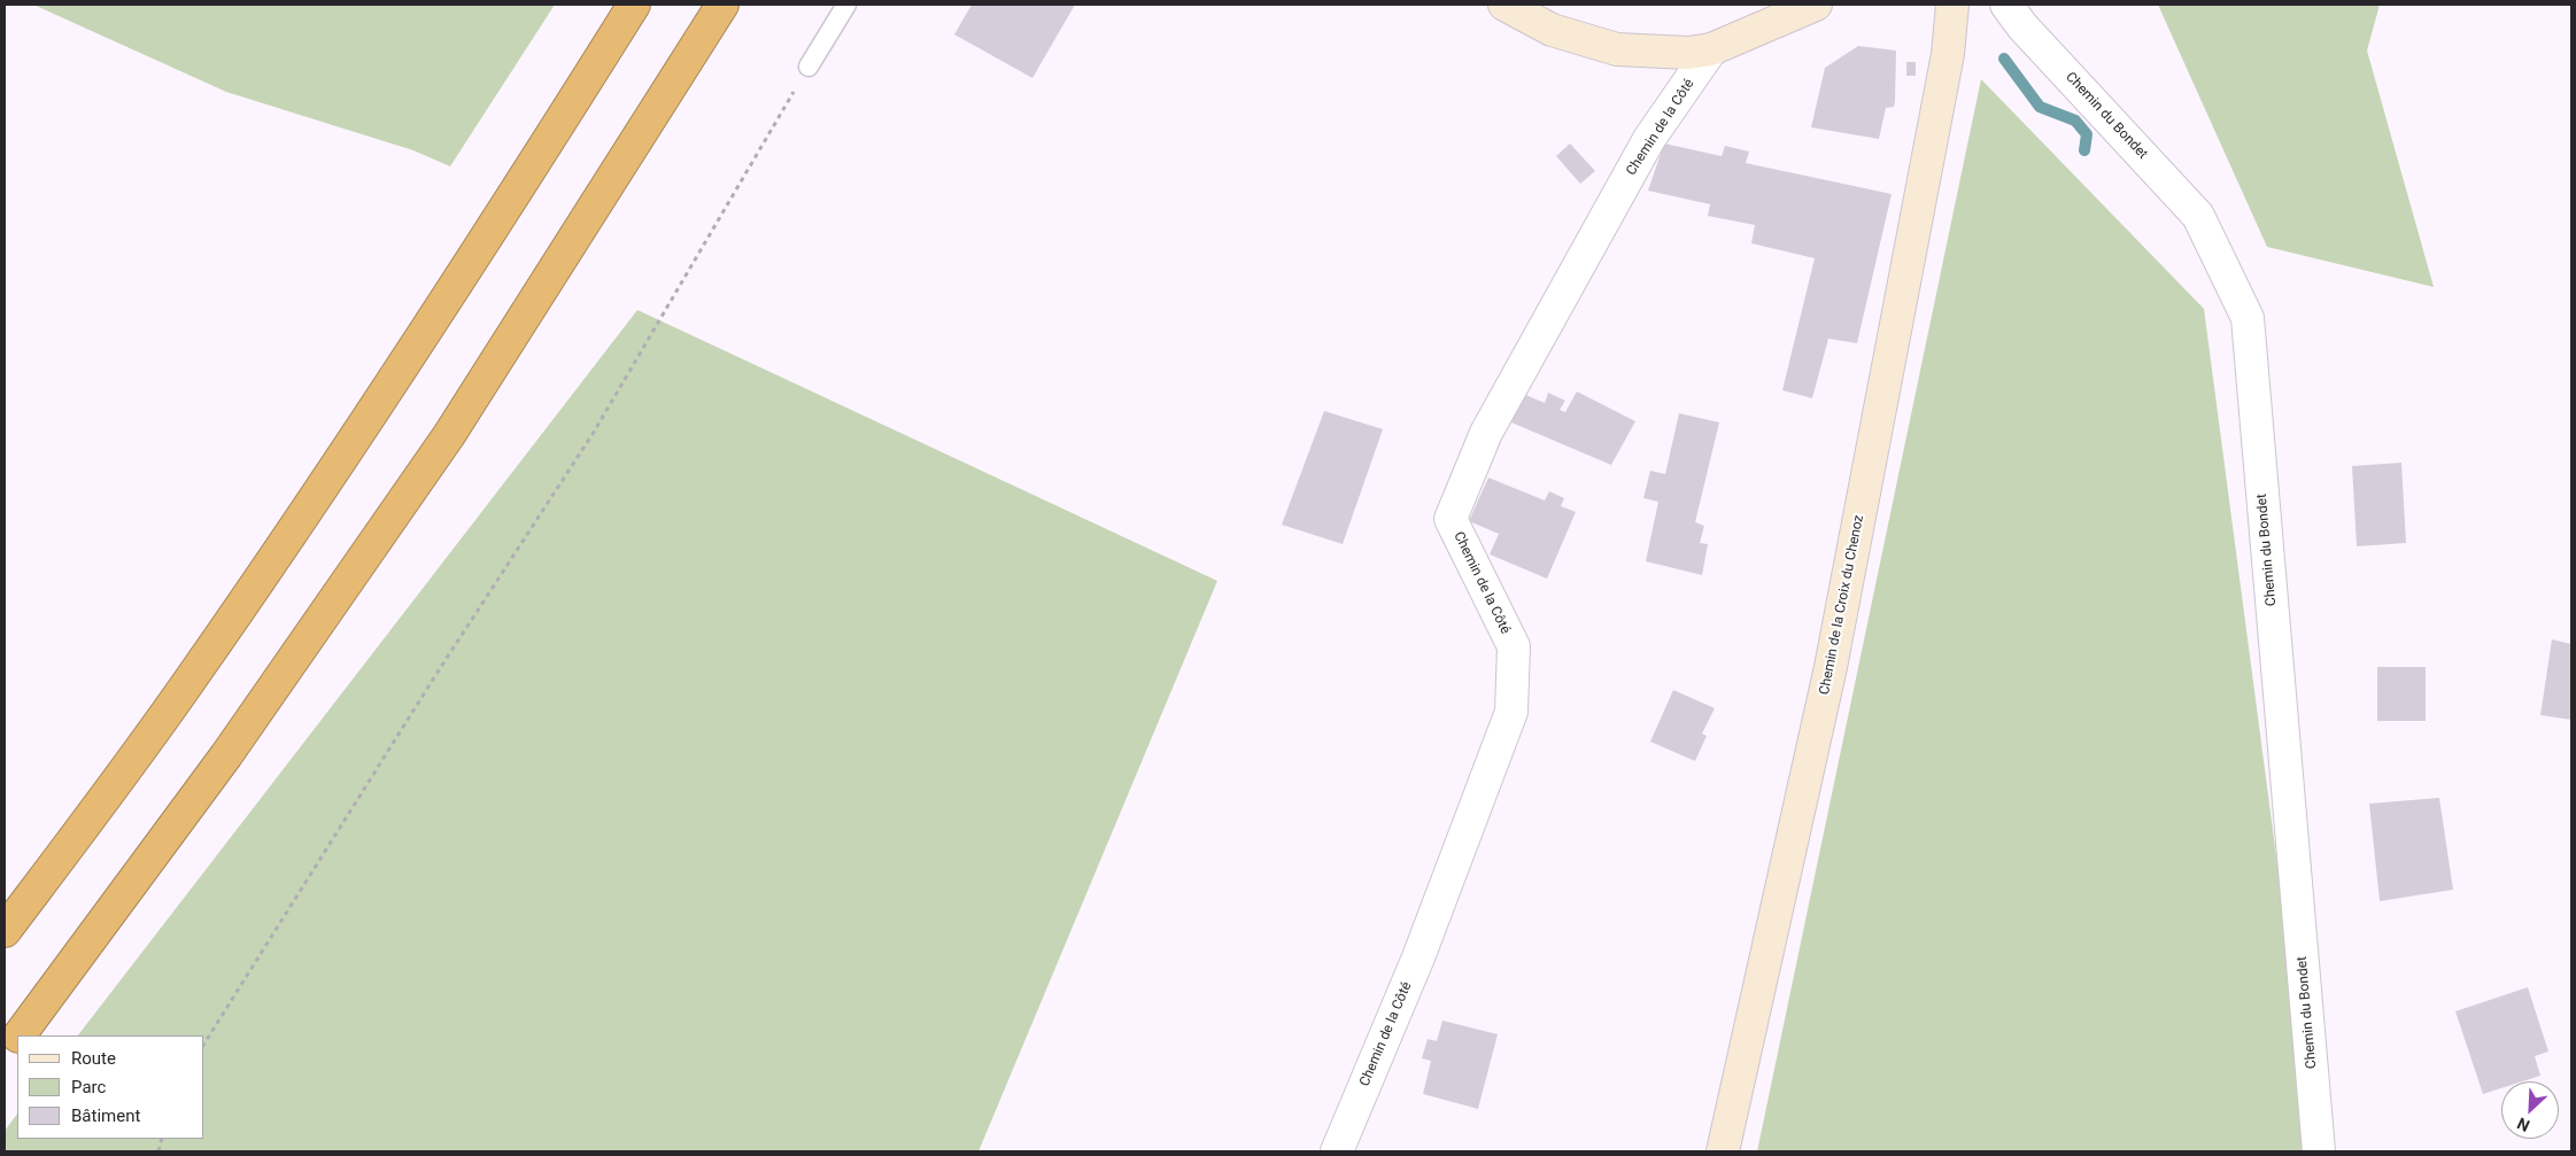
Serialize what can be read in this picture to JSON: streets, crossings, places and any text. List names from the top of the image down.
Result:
{
  "streets": {
    "street": ["Chemin du Bondet", "Chemin de la Côté", "Chemin de la Croix du Chenoz"]
  },
  "legend": ["Route", "Parc", "Bâtiment"],
  "north": "bottom left"
}
